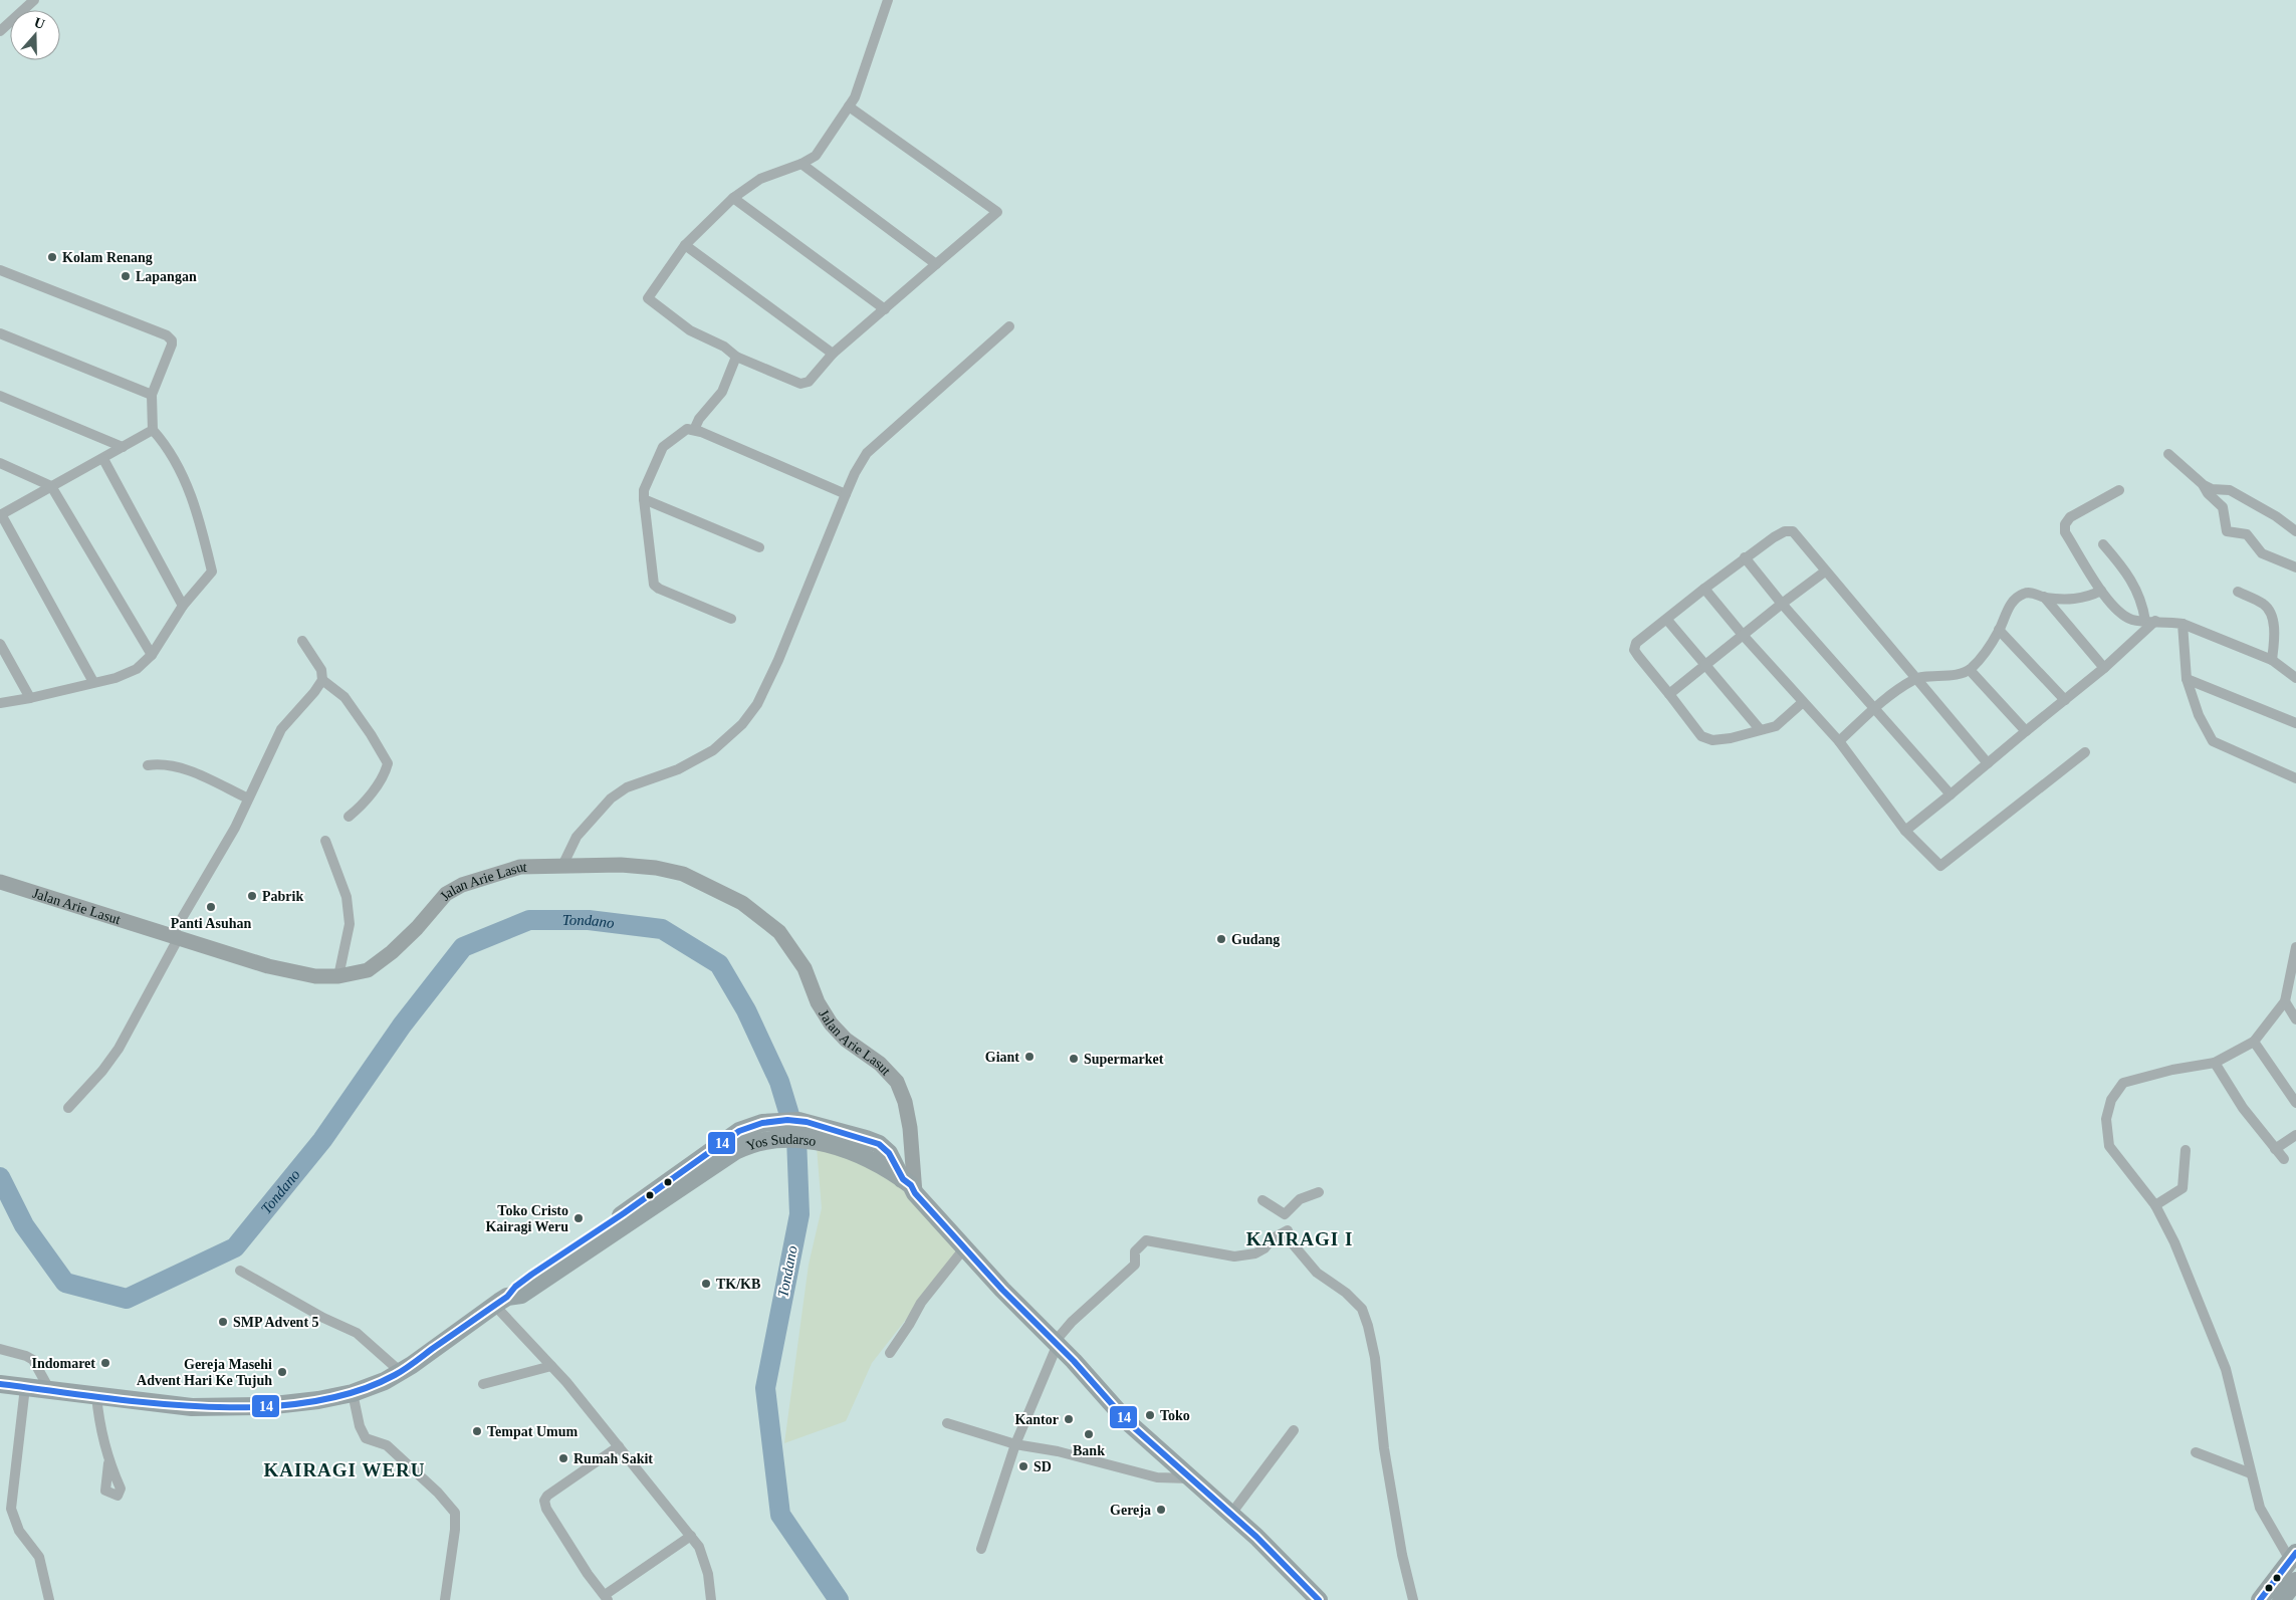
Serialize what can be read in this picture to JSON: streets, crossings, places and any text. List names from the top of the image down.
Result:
{
  "streets": {
    "highway": ["Yos Sudarso"],
    "main road": ["Jalan Arie Lasut"]
  },
  "crossings": [
    ["Jalan Arie Lasut", "Yos Sudarso"]
  ],
  "districts": ["KAIRAGI I", "KAIRAGI WERU"],
  "water": ["Tondano"],
  "places": [
    "Kolam Renang",
    "Lapangan",
    "Pabrik",
    "Panti Asuhan",
    "Gudang",
    "Giant",
    "Supermarket",
    "Toko Cristo Kairagi Weru",
    "TK/KB",
    "SMP Advent 5",
    "Indomaret",
    "Gereja Masehi Advent Hari Ke Tujuh",
    "Toko",
    "Kantor",
    "Tempat Umum",
    "Bank",
    "Rumah Sakit",
    "SD",
    "Gereja"
  ],
  "lines": ["transit line 14"],
  "north": "top"
}
